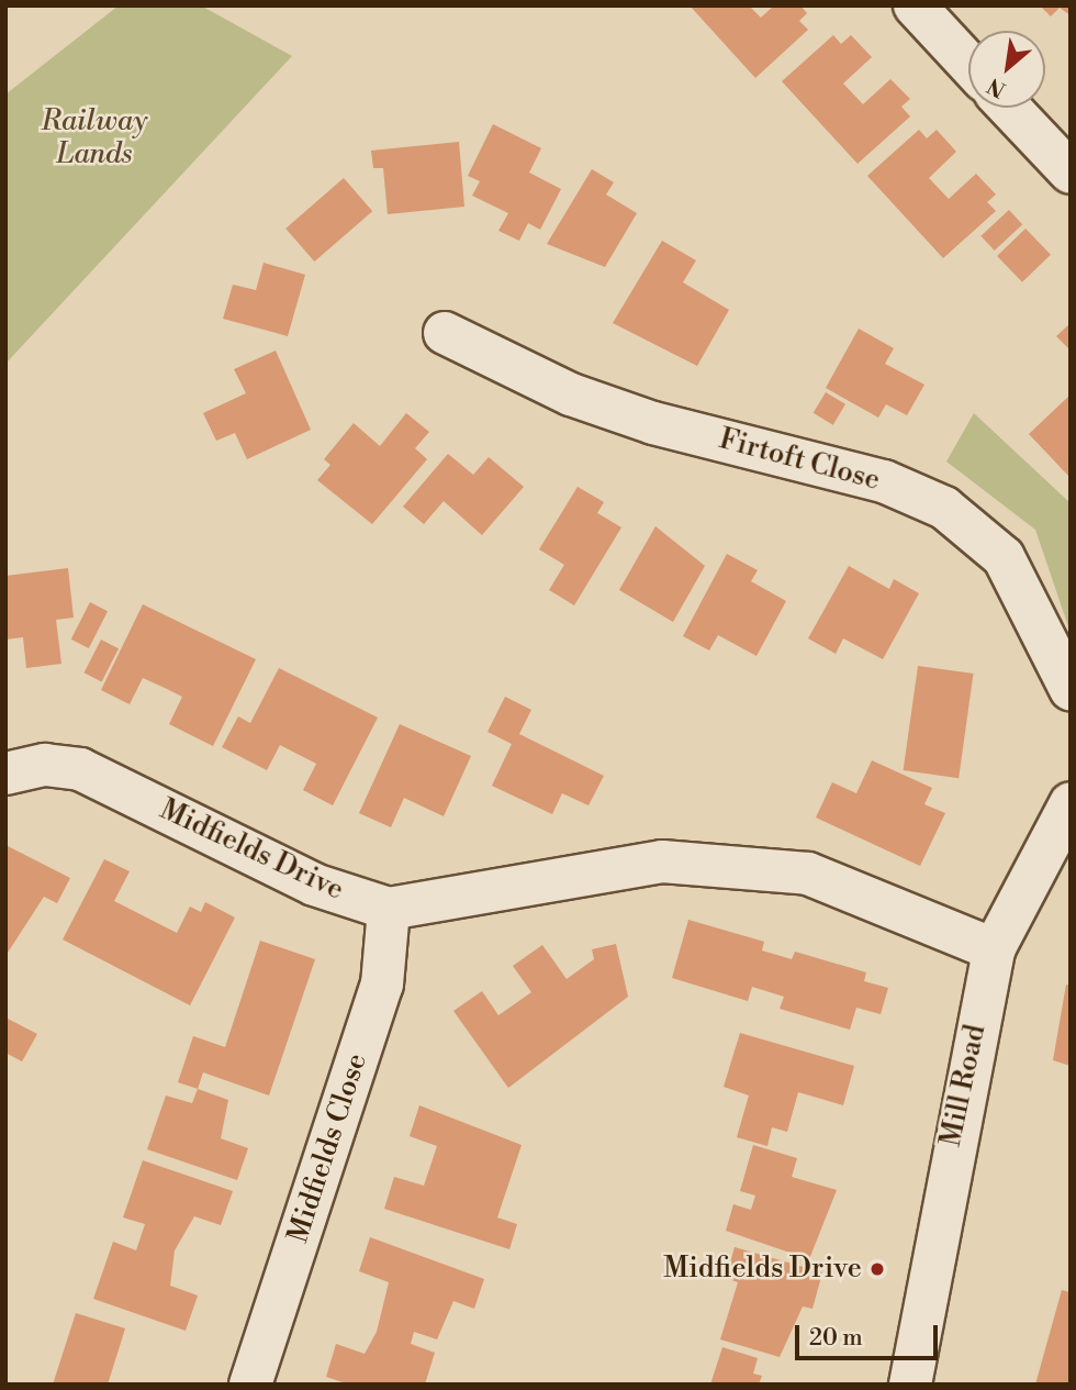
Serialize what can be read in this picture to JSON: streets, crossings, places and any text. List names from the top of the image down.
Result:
{
  "streets": {
    "street": [
      "Firtoft Close",
      "Midfields Drive",
      "Mill Road",
      "Midfields Close"
    ]
  },
  "crossings": [
    ["Midfields Drive", "Mill Road"],
    ["Midfields Drive", "Midfields Close"]
  ],
  "parks": ["Railway Lands"],
  "places": ["Midfields Drive"],
  "scale_bar": "20 m",
  "north": "bottom left"
}
